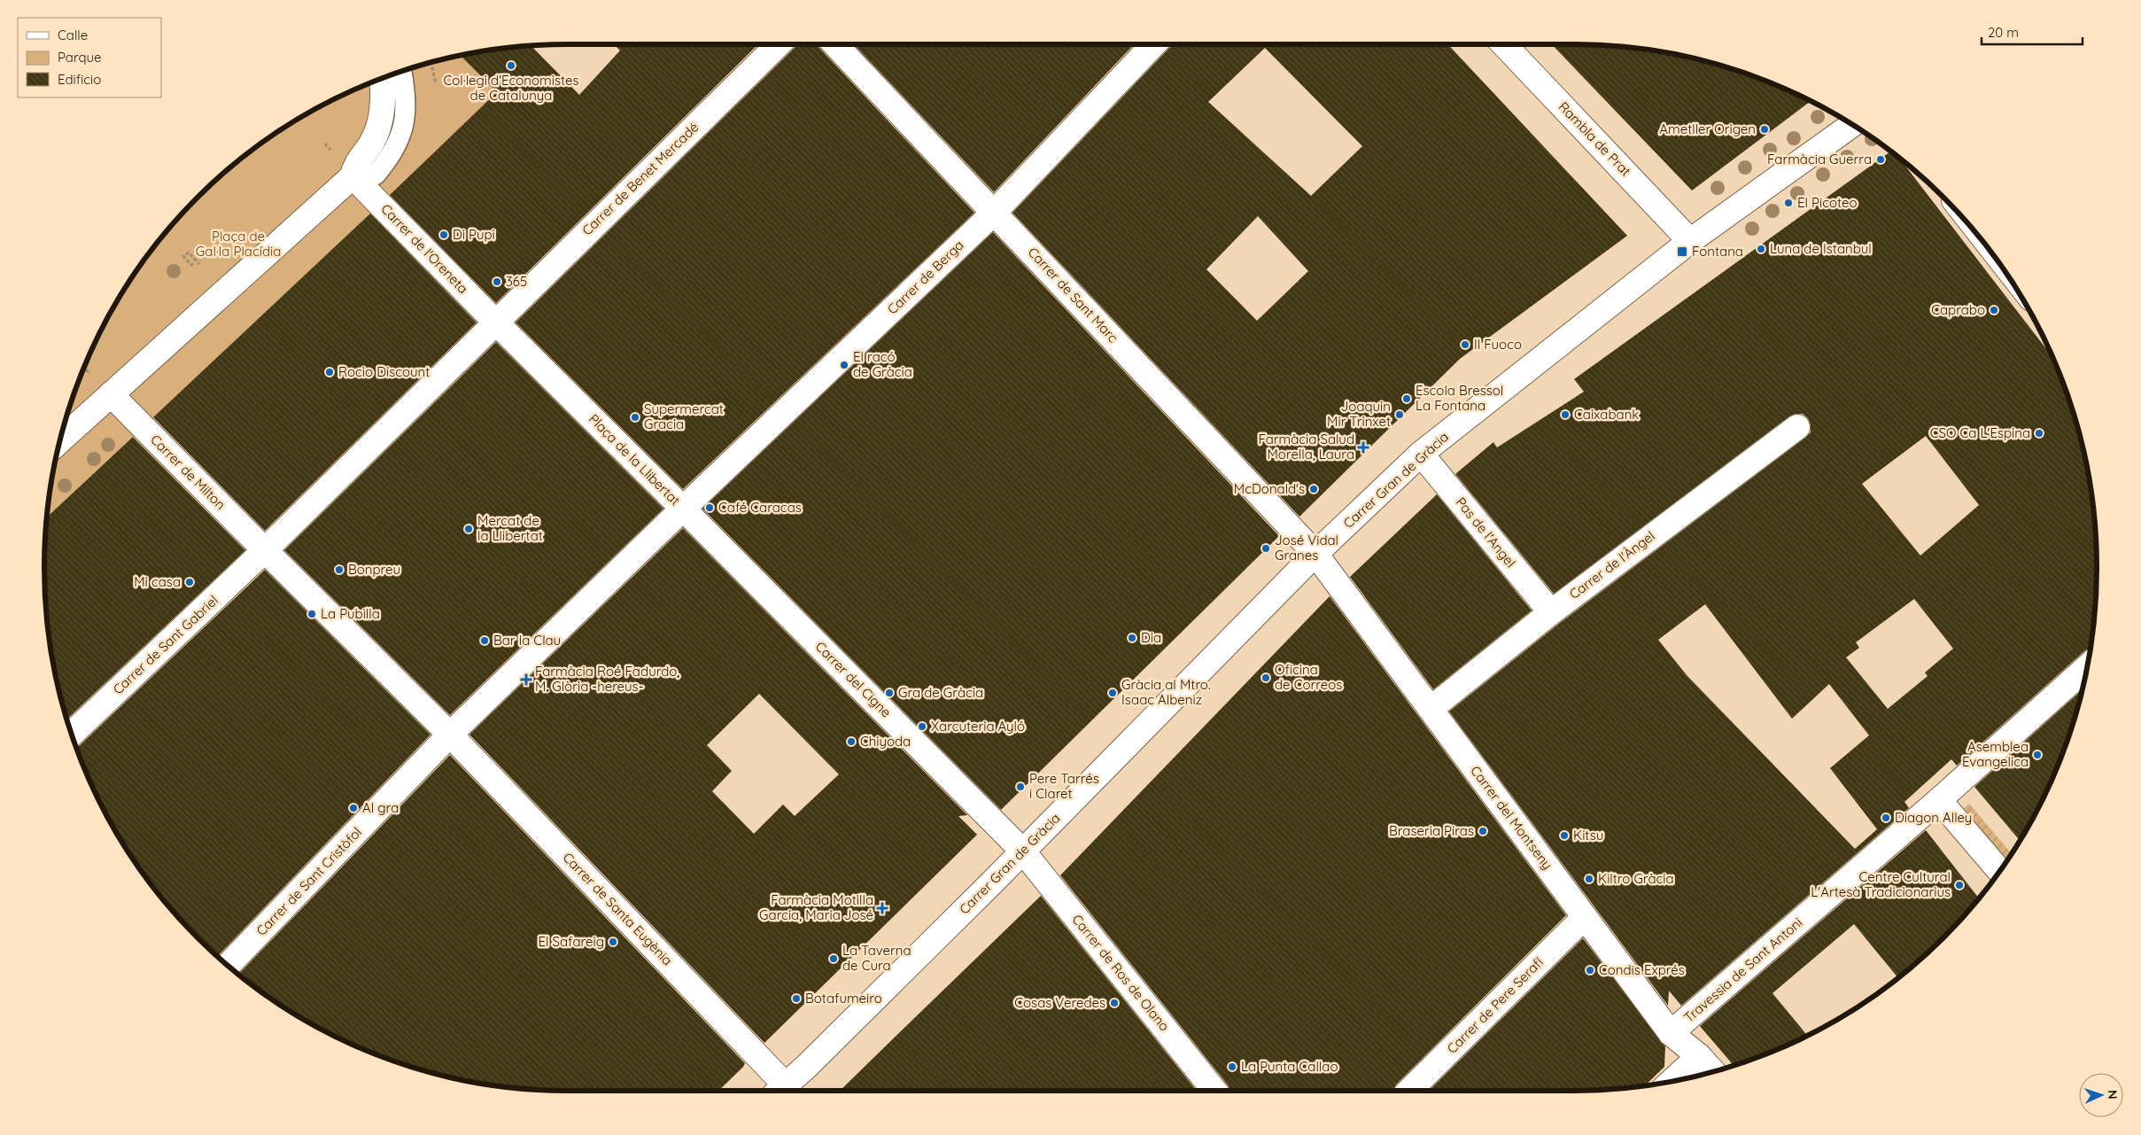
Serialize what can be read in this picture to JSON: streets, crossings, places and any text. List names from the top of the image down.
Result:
{
  "streets": {
    "street": [
      "Rambla de Prat",
      "Carrer de Benet Mercadé",
      "Carrer de l'Oreneta",
      "Carrer de Berga",
      "Carrer de Sant Marc",
      "Plaça de la Llibertat",
      "Carrer de Milton",
      "Carrer Gran de Gràcia",
      "Pas de l'Angel",
      "Carrer de l'Àngel",
      "Carrer de Sant Gabriel",
      "Carrer del Cigne",
      "Carrer del Montseny",
      "Carrer de Sant Cristòfol",
      "Carrer de Santa Eugènia",
      "Travessia de Sant Antoni",
      "Carrer de Ros de Olano",
      "Carrer de Pere Serafí"
    ]
  },
  "crossings": [
    ["Rambla de Prat", "Carrer Gran de Gràcia"],
    ["Carrer de Benet Mercadé", "Carrer de l'Oreneta"],
    ["Carrer de Benet Mercadé", "Plaça de la Llibertat"],
    ["Carrer de l'Oreneta", "Plaça de la Llibertat"],
    ["Carrer de Berga", "Carrer de Sant Marc"],
    ["Carrer de Berga", "Plaça de la Llibertat"],
    ["Carrer de Berga", "Carrer del Cigne"],
    ["Carrer de Sant Marc", "Carrer Gran de Gràcia"],
    ["Carrer de Sant Marc", "Carrer del Montseny"],
    ["Plaça de la Llibertat", "Carrer del Cigne"],
    ["Plaça de la Llibertat", "Carrer de Sant Cristòfol"],
    ["Plaça de la Llibertat", "Carrer de Santa Eugènia"],
    ["Carrer de Milton", "Carrer de Sant Gabriel"],
    ["Carrer Gran de Gràcia", "Pas de l'Angel"],
    ["Carrer Gran de Gràcia", "Carrer del Cigne"],
    ["Carrer Gran de Gràcia", "Carrer del Montseny"],
    ["Carrer Gran de Gràcia", "Carrer de Santa Eugènia"],
    ["Carrer Gran de Gràcia", "Carrer de Ros de Olano"],
    ["Pas de l'Angel", "Carrer de l'Àngel"],
    ["Carrer de l'Àngel", "Carrer del Montseny"],
    ["Carrer del Cigne", "Carrer de Ros de Olano"],
    ["Carrer del Montseny", "Travessia de Sant Antoni"],
    ["Carrer del Montseny", "Carrer de Pere Serafí"],
    ["Carrer de Sant Cristòfol", "Carrer de Santa Eugènia"]
  ],
  "parks": ["Plaça de Gal·la Placídia"],
  "places": {
    "other": [
      "Col·legi d'Economistes de Catalunya",
      "Ametller Origen",
      "Farmàcia Guerra",
      "El Picoteo",
      "Di Pupi",
      "Luna de Istanbul",
      "365",
      "Caprabo",
      "Il Fuoco",
      "El racó de Gràcia",
      "Rocio Discount",
      "Escola Bressol La Fontana",
      "Joaquin Mir Trinxet",
      "Caixabank",
      "Supermercat Gracia",
      "CSO Ca L'Espina",
      "McDonald's",
      "Café Caracas",
      "Mercat de la Llibertat",
      "José Vidal Granes",
      "Bonpreu",
      "Mi casa",
      "La Pubilla",
      "Dia",
      "Bar la Clau",
      "Oficina de Correos",
      "Gra de Gràcia",
      "Gràcia al Mtro. Isaac Albeniz",
      "Xarcuteria Ayló",
      "Chiyoda",
      "Asemblea Evangelica",
      "Pere Tarrés i Claret",
      "Al gra",
      "Diagon Alley",
      "Braseria Piras",
      "Kitsu",
      "Kiltro Gràcia",
      "Centre Cultural L'Artesà Tradicionarius",
      "El Safareig",
      "La Taverna de Cura",
      "Condis Exprés",
      "Botafumeiro",
      "Cosas Veredes",
      "La Punta Callao"
    ],
    "transit": ["Fontana"],
    "health": ["Farmàcia Salud Morella, Laura", "Farmàcia Roé Fadurdo, M. Glòria -hereus-", "Farmàcia Motilla Garcia, Maria José"]
  },
  "legend": ["Calle", "Parque", "Edificio"],
  "scale_bar": "20 m",
  "north": "right"
}
